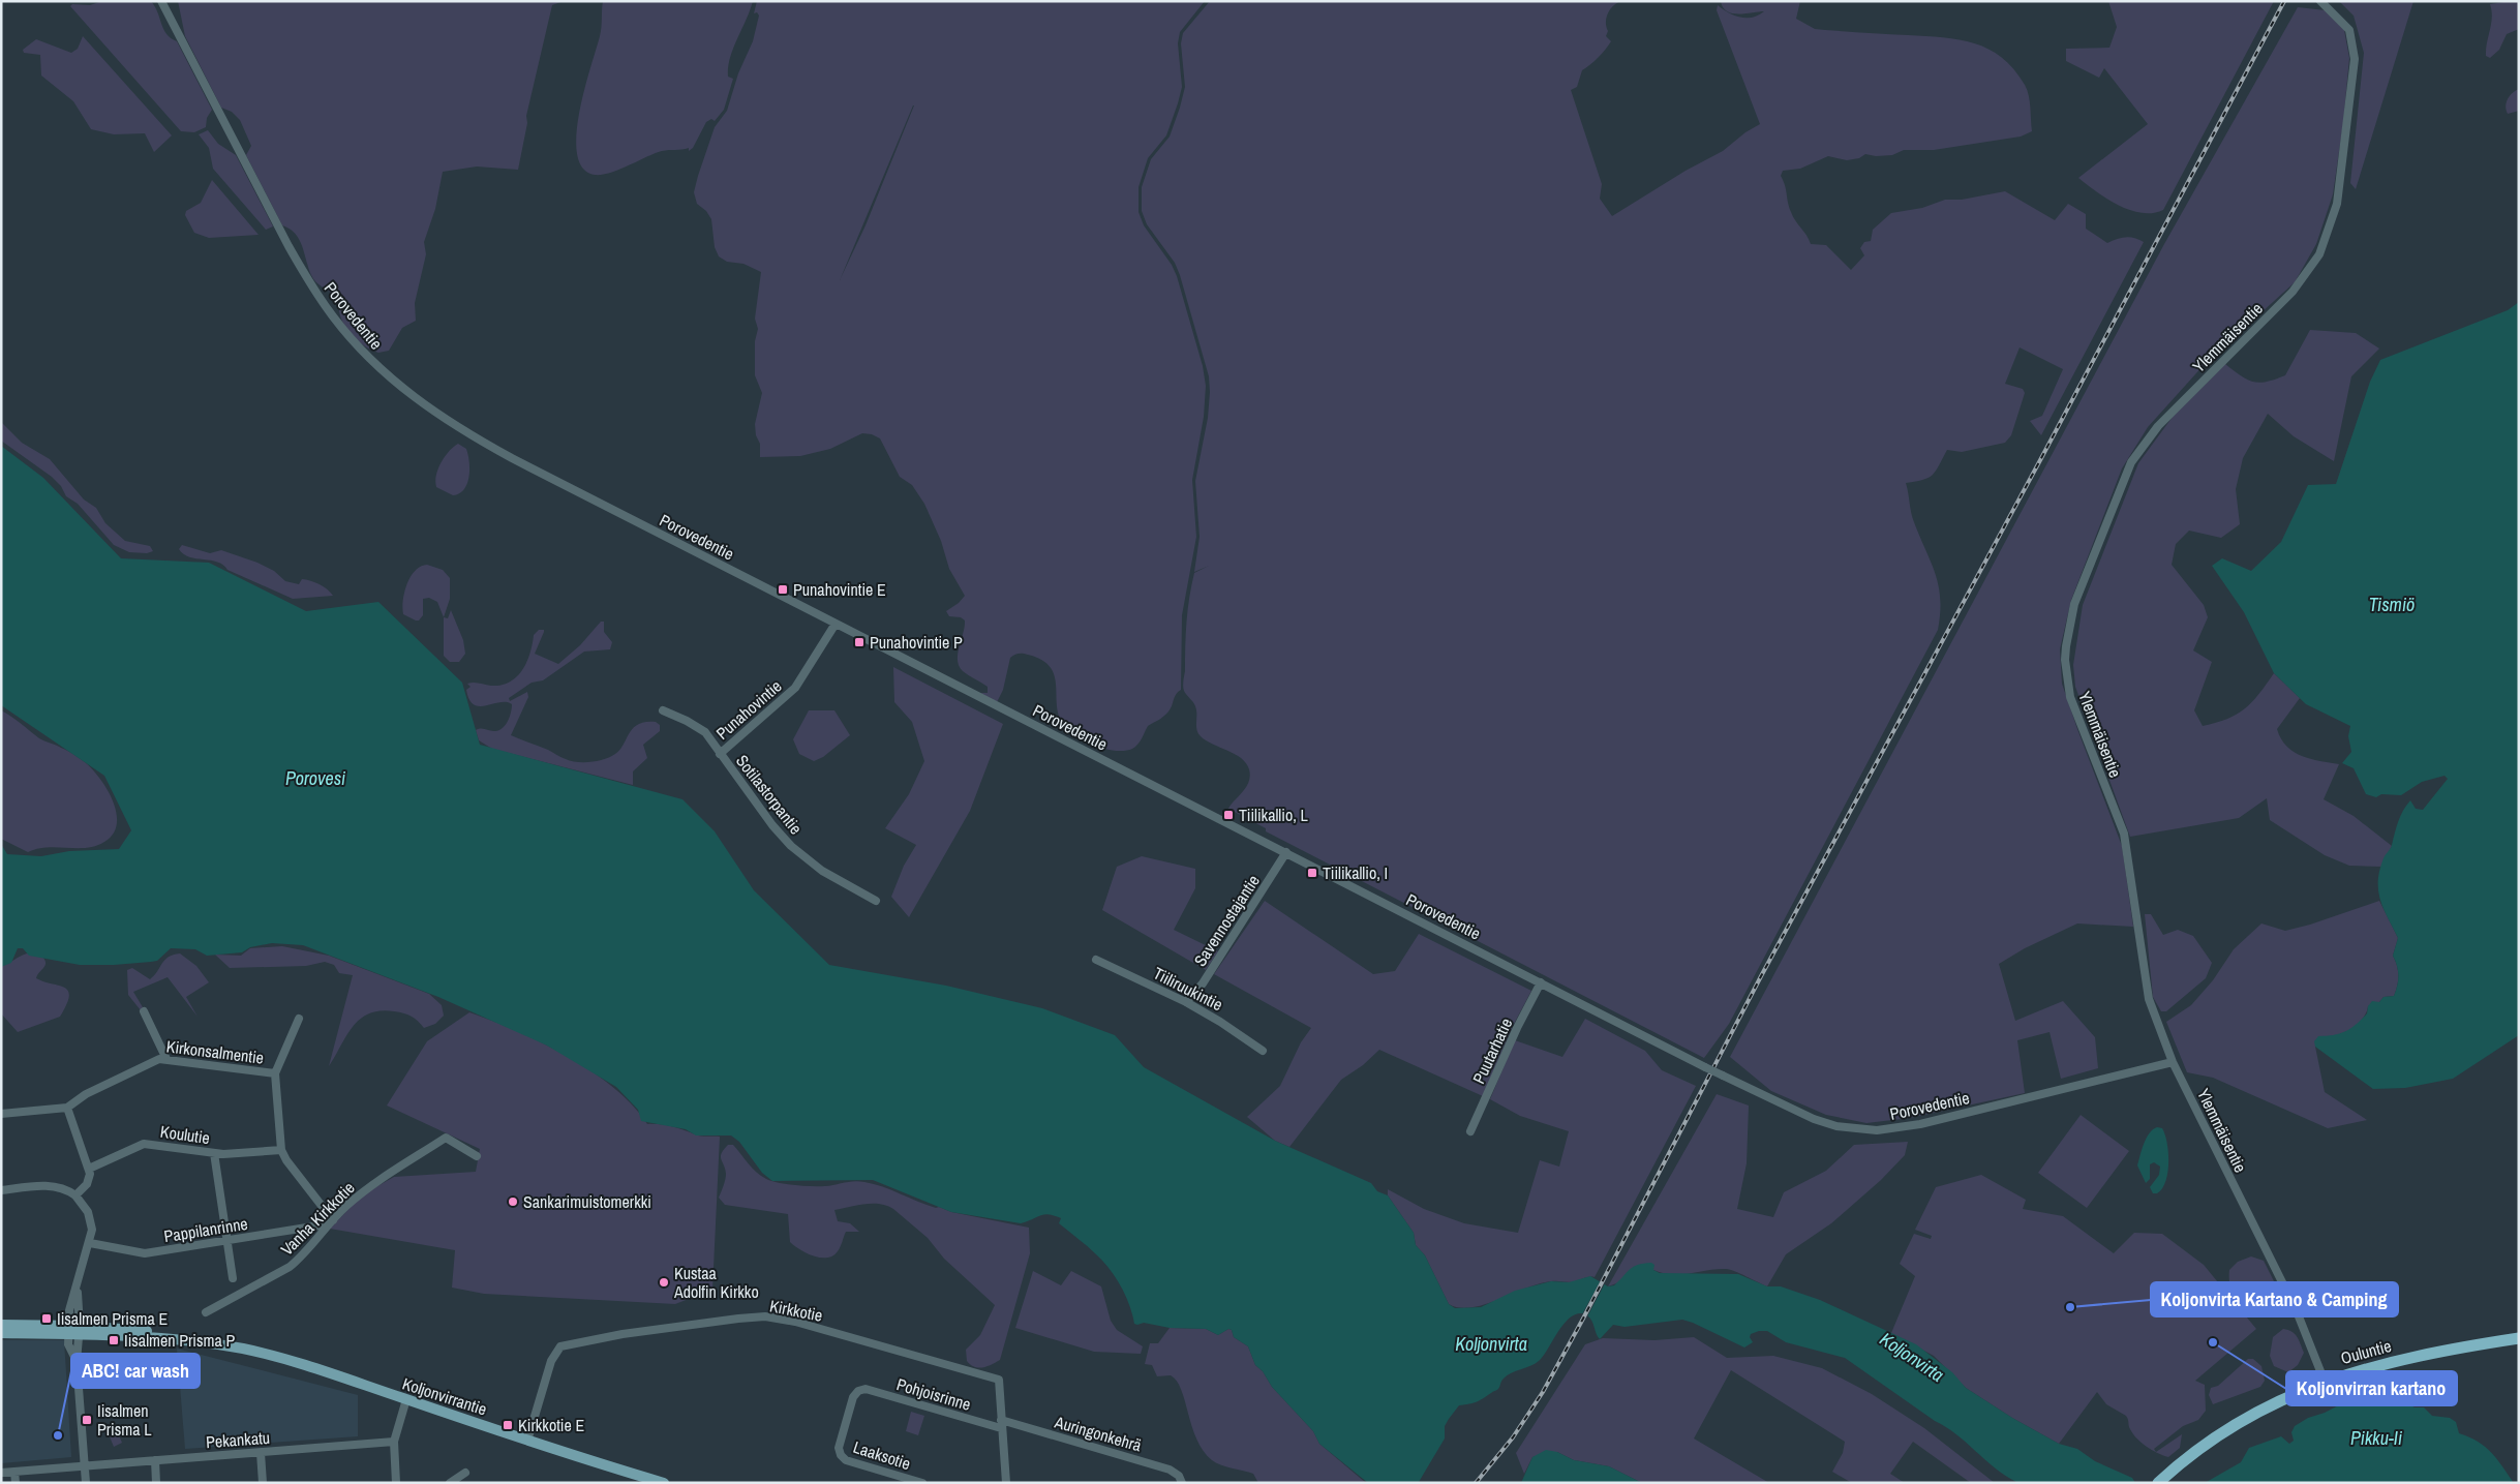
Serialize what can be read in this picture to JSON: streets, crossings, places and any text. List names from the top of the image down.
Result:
{
  "streets": {
    "highway": ["Ouluntie"],
    "main road": ["Koljonvirrantie"],
    "street": [
      "Porovedentie",
      "Ylemmäisentie",
      "Punahovintie",
      "Sotilastorpantie",
      "Savennostajantie",
      "Tiiliruukintie",
      "Puutarhatie",
      "Kirkonsalmentie",
      "Koulutie",
      "Vanha Kirkkotie",
      "Pappilanrinne",
      "Kirkkotie",
      "Pohjoisrinne",
      "Auringonkehrä",
      "Pekankatu",
      "Laaksotie"
    ]
  },
  "crossings": [
    ["Porovedentie", "Ylemmäisentie"],
    ["Porovedentie", "Punahovintie"],
    ["Porovedentie", "Savennostajantie"],
    ["Porovedentie", "Puutarhatie"],
    ["Ylemmäisentie", "Ouluntie"],
    ["Punahovintie", "Sotilastorpantie"],
    ["Savennostajantie", "Tiiliruukintie"],
    ["Kirkonsalmentie", "Koulutie"],
    ["Kirkonsalmentie", "Vanha Kirkkotie"],
    ["Vanha Kirkkotie", "Pappilanrinne"],
    ["Kirkkotie", "Pohjoisrinne"],
    ["Kirkkotie", "Koljonvirrantie"],
    ["Kirkkotie", "Auringonkehrä"],
    ["Pohjoisrinne", "Auringonkehrä"],
    ["Pohjoisrinne", "Laaksotie"]
  ],
  "water": [
    "Tismiö",
    "Porovesi",
    "Koljonvirta",
    "Pikku-Ii"
  ],
  "places": {
    "transit": [
      "Punahovintie E",
      "Punahovintie P",
      "Tiilikallio, L",
      "Tiilikallio, I",
      "Iisalmen Prisma E",
      "Iisalmen Prisma P",
      "Iisalmen Prisma L",
      "Kirkkotie E"
    ],
    "other": [
      "Sankarimuistomerkki",
      "Kustaa Adolfin Kirkko",
      "Koljonvirta Kartano & Camping",
      "Koljonvirran kartano",
      "ABC! car wash"
    ]
  }
}
